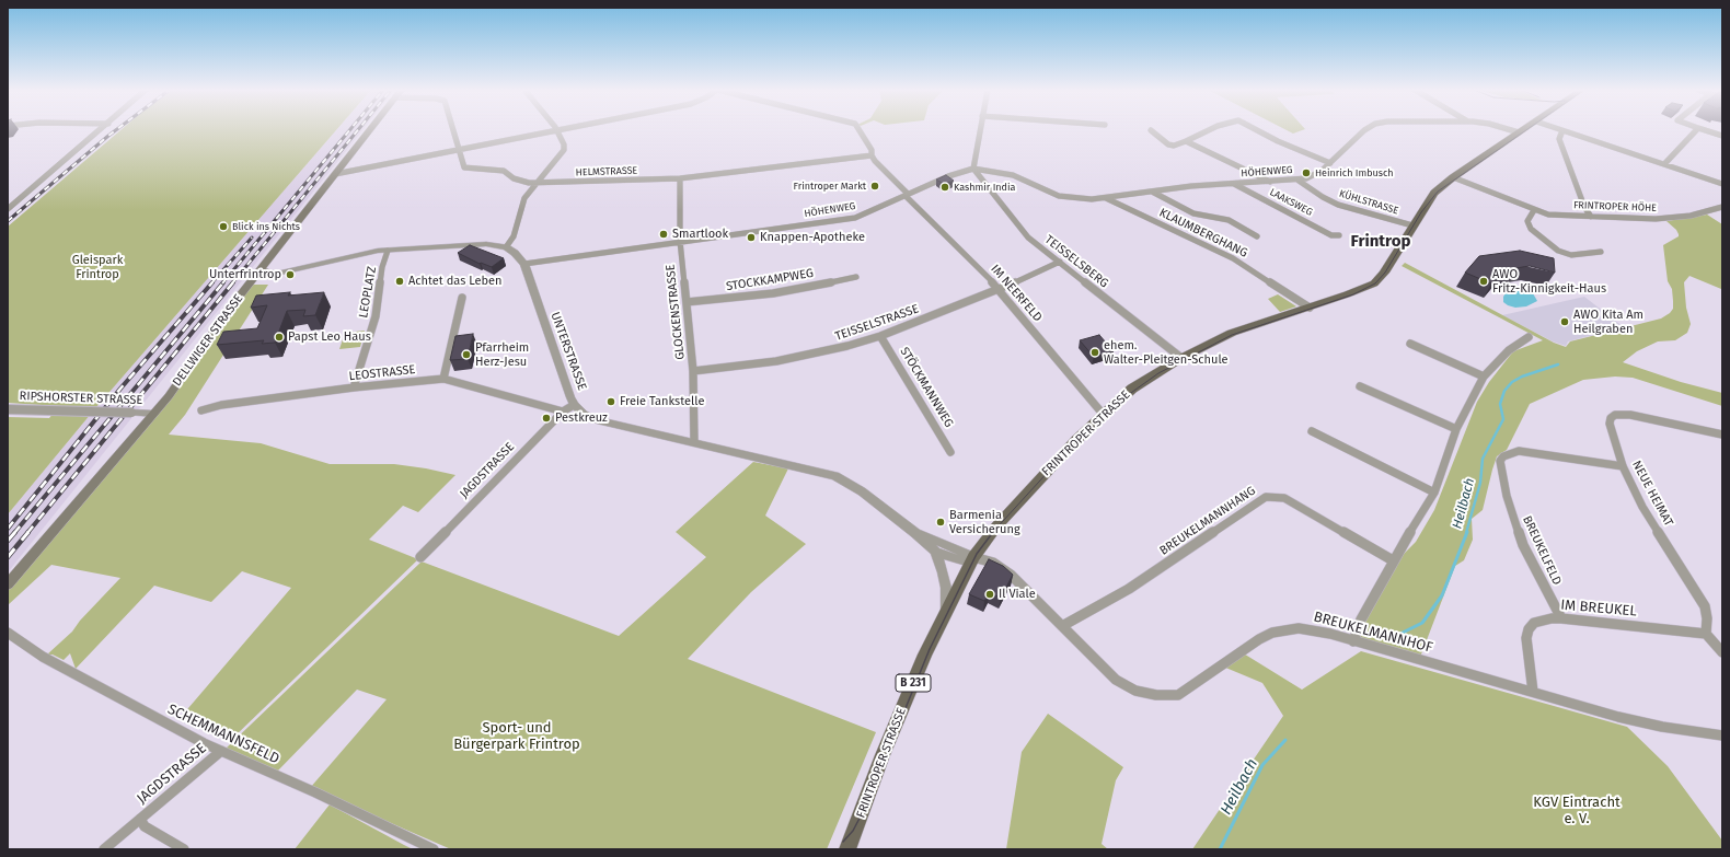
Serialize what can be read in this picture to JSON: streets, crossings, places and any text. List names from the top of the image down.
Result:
{
  "streets": {
    "main road": ["DELLWIGER STRASSE", "FRINTROPER STRASSE", "B 231"],
    "street": [
      "HELMSTRASSE",
      "HÖHENWEG",
      "LAAKSWEG",
      "KÜHLSTRASSE",
      "FRINTROPER HÖHE",
      "KLAUMBERGHANG",
      "TEISSELSBERG",
      "STOCKKAMPWEG",
      "LEOPLATZ",
      "IM NEERFELD",
      "GLOCKENSTRASSE",
      "TEISSELSTRASSE",
      "UNTERSTRASSE",
      "LEOSTRASSE",
      "STÖCKMANNWEG",
      "RIPSHORSTER STRASSE",
      "JAGDSTRASSE",
      "NEUE HEIMAT",
      "BREUKELMANNHANG",
      "BREUKELFELD",
      "IM BREUKEL",
      "BREUKELMANNHOF",
      "SCHEMMANNSFELD"
    ]
  },
  "crossings": [
    ["HELMSTRASSE", "IM NEERFELD"],
    ["HELMSTRASSE", "GLOCKENSTRASSE"],
    ["HÖHENWEG", "LAAKSWEG"],
    ["HÖHENWEG", "KÜHLSTRASSE"],
    ["HÖHENWEG", "KLAUMBERGHANG"],
    ["HÖHENWEG", "TEISSELSBERG"],
    ["HÖHENWEG", "IM NEERFELD"],
    ["HÖHENWEG", "GLOCKENSTRASSE"],
    ["HÖHENWEG", "UNTERSTRASSE"],
    ["HÖHENWEG", "FRINTROPER STRASSE"],
    ["KÜHLSTRASSE", "FRINTROPER STRASSE"],
    ["FRINTROPER HÖHE", "FRINTROPER STRASSE"],
    ["KLAUMBERGHANG", "FRINTROPER STRASSE"],
    ["TEISSELSBERG", "TEISSELSTRASSE"],
    ["TEISSELSBERG", "FRINTROPER STRASSE"],
    ["STOCKKAMPWEG", "GLOCKENSTRASSE"],
    ["LEOPLATZ", "LEOSTRASSE"],
    ["IM NEERFELD", "TEISSELSTRASSE"],
    ["IM NEERFELD", "FRINTROPER STRASSE"],
    ["GLOCKENSTRASSE", "TEISSELSTRASSE"],
    ["GLOCKENSTRASSE", "UNTERSTRASSE"],
    ["TEISSELSTRASSE", "STÖCKMANNWEG"],
    ["DELLWIGER STRASSE", "RIPSHORSTER STRASSE"],
    ["UNTERSTRASSE", "FRINTROPER STRASSE"],
    ["UNTERSTRASSE", "JAGDSTRASSE"],
    ["UNTERSTRASSE", "BREUKELMANNHOF"],
    ["LEOSTRASSE", "JAGDSTRASSE"],
    ["FRINTROPER STRASSE", "BREUKELMANNHOF"],
    ["JAGDSTRASSE", "SCHEMMANNSFELD"],
    ["NEUE HEIMAT", "BREUKELFELD"],
    ["NEUE HEIMAT", "IM BREUKEL"],
    ["BREUKELMANNHANG", "BREUKELMANNHOF"],
    ["BREUKELFELD", "IM BREUKEL"],
    ["IM BREUKEL", "BREUKELMANNHOF"]
  ],
  "districts": ["Frintrop"],
  "water": ["Heilbach"],
  "parks": ["Gleispark Frintrop", "Sport- und Bürgerpark Frintrop", "KGV Eintracht e. V."],
  "places": [
    "Heinrich Imbusch",
    "Frintroper Markt",
    "Kashmir India",
    "Blick ins Nichts",
    "Smartlook",
    "Knappen-Apotheke",
    "Unterfrintrop",
    "Achtet das Leben",
    "AWO Fritz-Kinnigkeit-Haus",
    "AWO Kita Am Heilgraben",
    "Papst Leo Haus",
    "ehem. Walter-Pleitgen-Schule",
    "Pfarrheim Herz-Jesu",
    "Freie Tankstelle",
    "Pestkreuz",
    "Barmenia Versicherung",
    "Il Viale"
  ]
}
